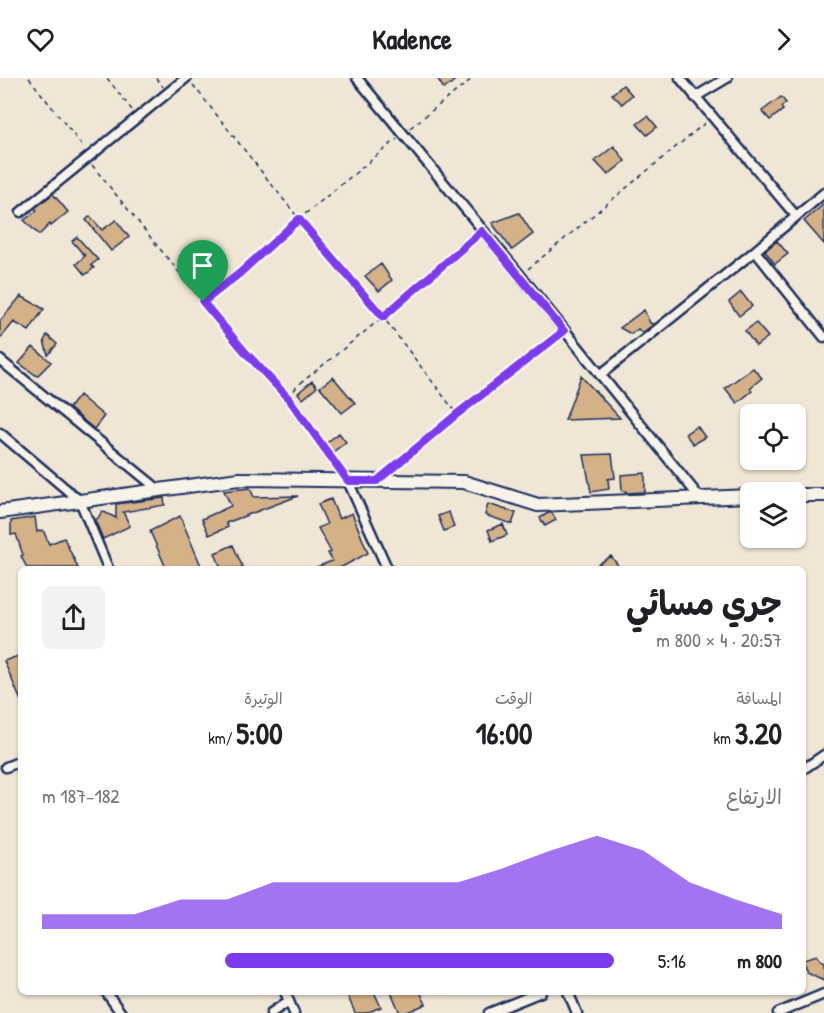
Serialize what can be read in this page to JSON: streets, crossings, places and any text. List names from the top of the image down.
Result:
{
  "page": {
    "header": "Kadence",
    "heading": ["جري مسائي", "20:57 · 4 × 800 m"],
    "stats": [
      ["المسافة", "3.20 km"],
      ["الوقت", "16:00"],
      ["الوتيرة", "5:00 /km"]
    ],
    "chart": ["الارتفاع", "182–187 m"],
    "list": [
      {
        "name": "800 m",
        "note": "5:16"
      }
    ]
  }
}
